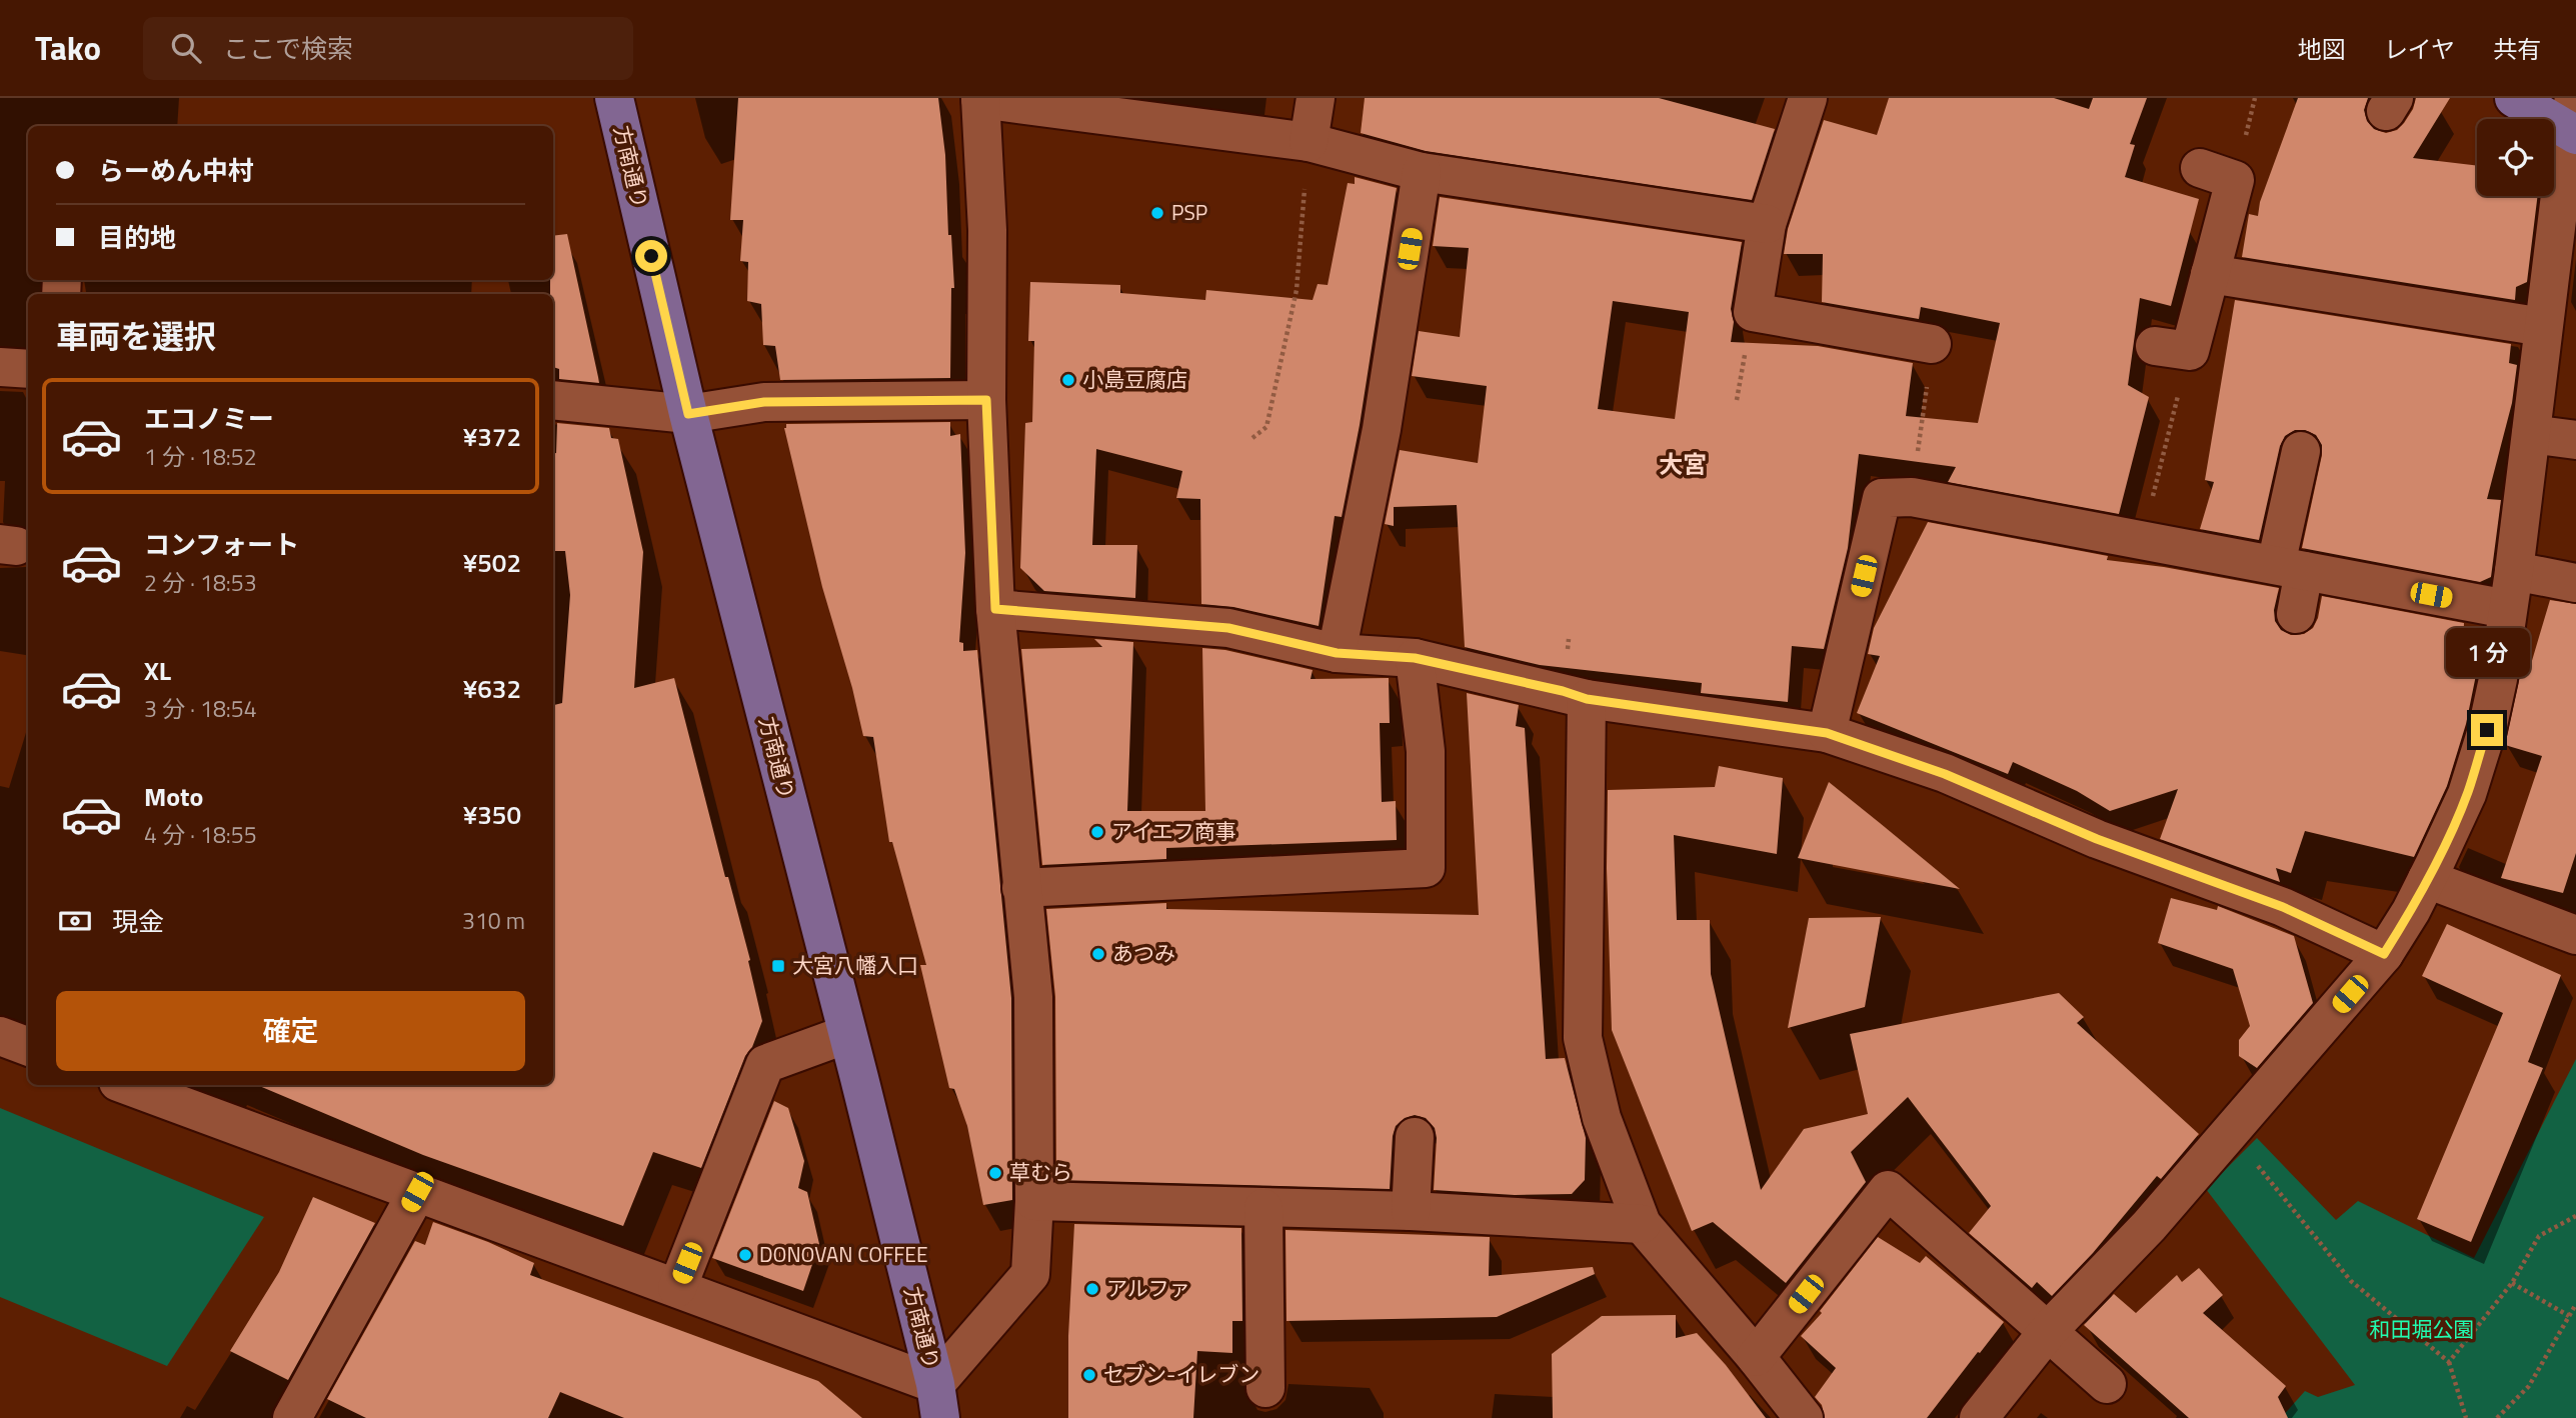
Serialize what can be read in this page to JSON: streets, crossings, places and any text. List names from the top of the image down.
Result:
{
  "streets": {
    "main road": ["方南通り"]
  },
  "districts": ["大宮"],
  "parks": ["和田堀公園"],
  "places": {
    "other": [
      "PSP",
      "小島豆腐店",
      "アイエフ商事",
      "あつみ",
      "草むら",
      "DONOVAN COFFEE",
      "アルファ",
      "セブン-イレブン"
    ],
    "transit": ["大宮八幡入口"]
  },
  "page": {
    "header": "Tako",
    "search": "ここで検索",
    "nav": ["地図", "レイヤ", "共有"],
    "banner": ["らーめん中村", "目的地"],
    "heading": "車両を選択",
    "list": [
      {
        "name": "エコノミー",
        "note": "1 分 · 18:52",
        "value": "¥372"
      },
      {
        "name": "コンフォート",
        "note": "2 分 · 18:53",
        "value": "¥502"
      },
      {
        "name": "XL",
        "note": "3 分 · 18:54",
        "value": "¥632"
      },
      {
        "name": "Moto",
        "note": "4 分 · 18:55",
        "value": "¥350"
      }
    ],
    "bubble": "1 分",
    "pay": ["現金", "310 m"],
    "buttons": "確定"
  }
}
